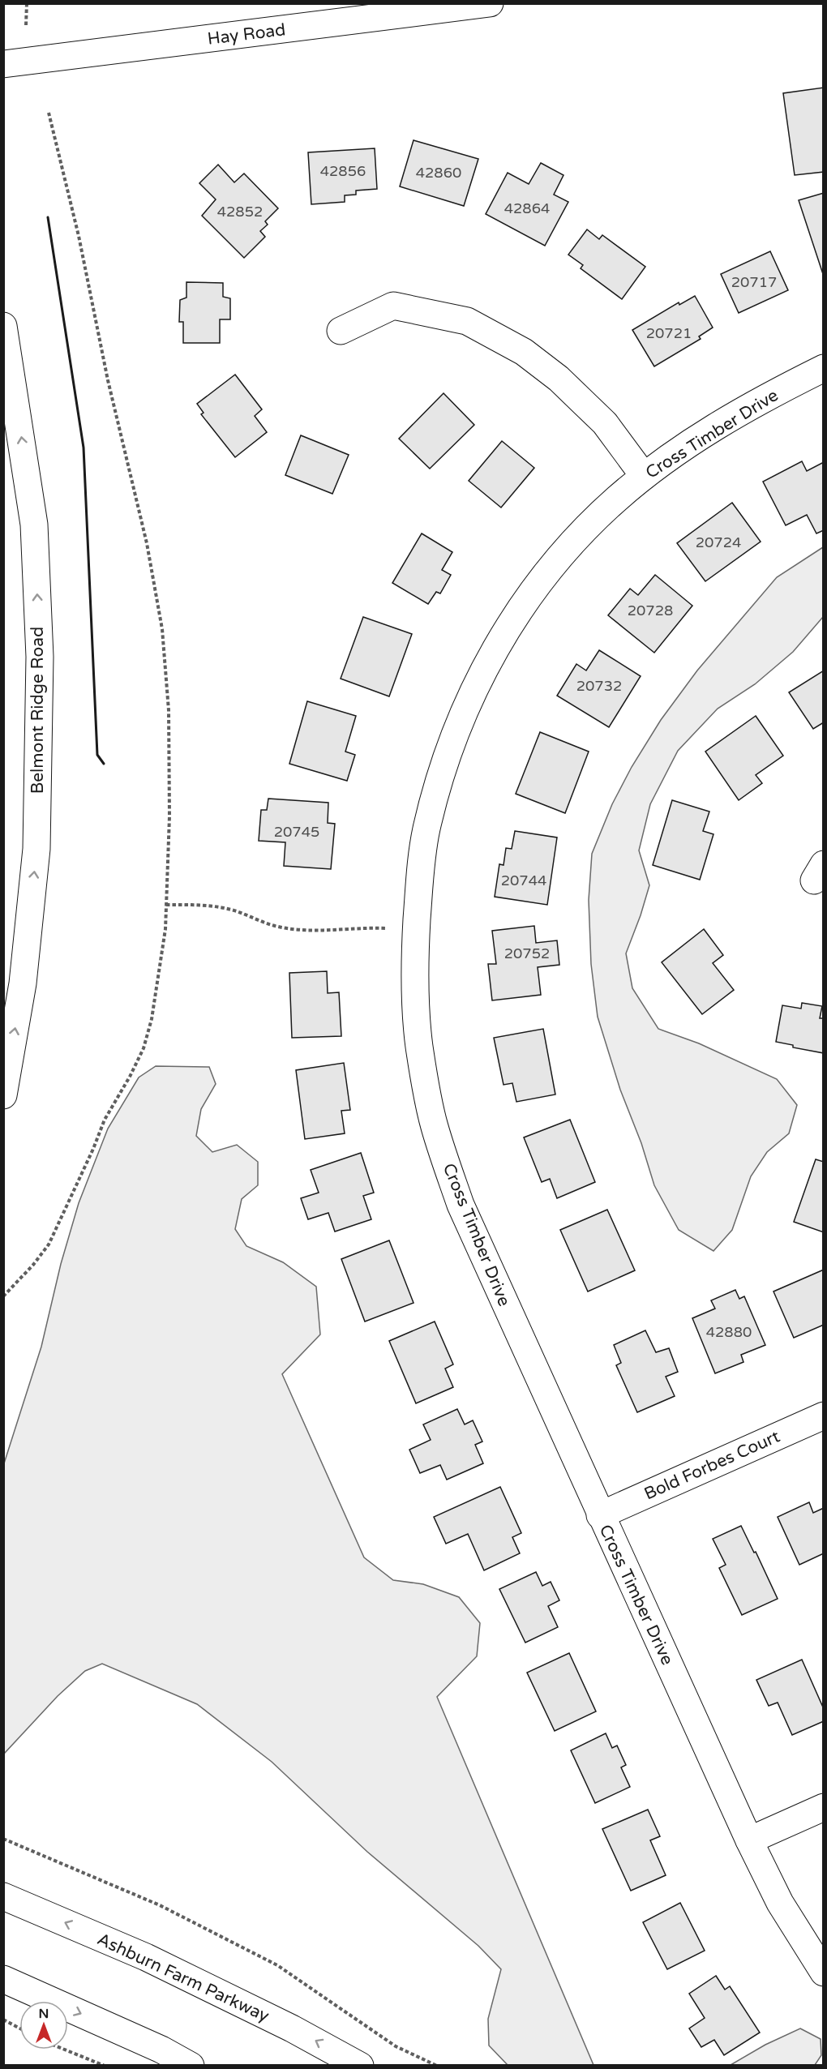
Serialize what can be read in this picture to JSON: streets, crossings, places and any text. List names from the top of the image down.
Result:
{
  "streets": {
    "street": [
      "Hay Road",
      "Cross Timber Drive",
      "Belmont Ridge Road",
      "Bold Forbes Court",
      "Ashburn Farm Parkway"
    ]
  },
  "crossings": [
    ["Cross Timber Drive", "Bold Forbes Court"]
  ],
  "one_way": ["Belmont Ridge Road"],
  "house_numbers": [
    "42856",
    "42860",
    "42864",
    "42852",
    "20717",
    "20721",
    "20724",
    "20728",
    "20732",
    "20745",
    "20744",
    "20752",
    "42880"
  ],
  "north": "top"
}
